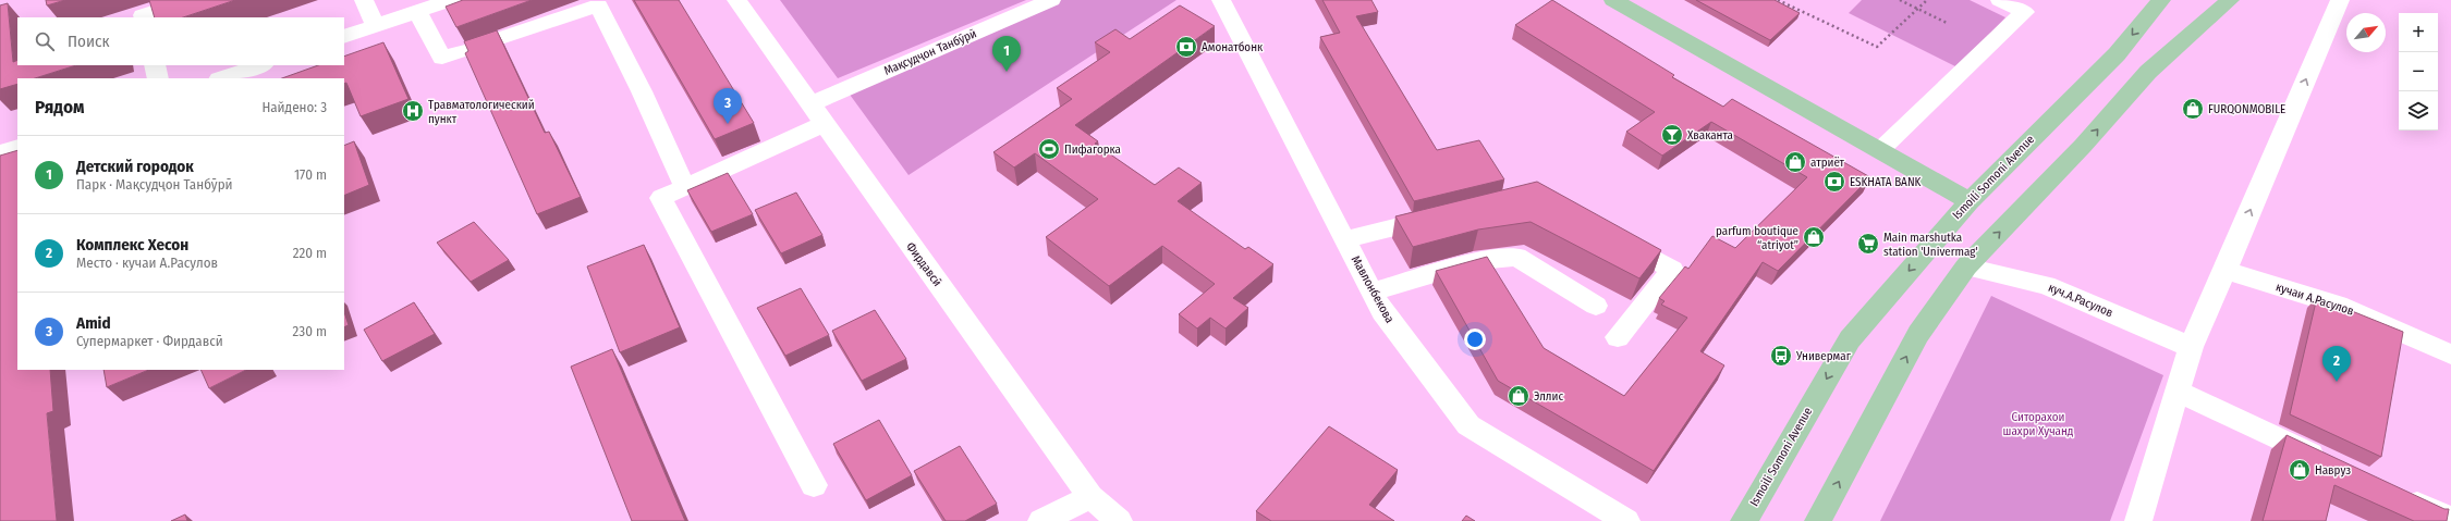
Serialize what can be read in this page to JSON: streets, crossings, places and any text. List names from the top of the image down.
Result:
{
  "streets": {
    "main road": ["Ismoili Somoni Avenue"],
    "street": [
      "Мақсудҷон Танбӯрӣ",
      "Фирдавсӣ",
      "Мавлонбекова",
      "кучаи А.Расулов",
      "куч.А.Расулов"
    ]
  },
  "crossings": [
    ["Мақсудҷон Танбӯрӣ", "Фирдавсӣ"]
  ],
  "parks": ["Ситорахои шахри Хучанд"],
  "places": {
    "bank": ["Амонатбонк", "ESKHATA BANK"],
    "shop": [
      "FURQONMOBILE",
      "атриёт",
      "parfum boutique “atriyot”",
      "Эллис",
      "Навруз"
    ],
    "hospital": ["Травматологический пункт"],
    "bar": ["Хваканта"],
    "sports": ["Пифагорка"],
    "supermarket": ["Main marshutka station 'Univermag'"],
    "bus stop": ["Универмаг"]
  },
  "north": "top right",
  "page": {
    "map_buttons": ["+", "−"],
    "search": "Поиск",
    "pins": ["1", "3", "2"],
    "heading": ["Рядом", "Найдено: 3"],
    "list": [
      {
        "mark": "1",
        "name": "Детский городок",
        "note": "Парк · Мақсудҷон Танбӯрӣ",
        "value": "170 m"
      },
      {
        "mark": "2",
        "name": "Комплекс Хесон",
        "note": "Место · кучаи А.Расулов",
        "value": "220 m"
      },
      {
        "mark": "3",
        "name": "Amid",
        "note": "Супермаркет · Фирдавсӣ",
        "value": "230 m"
      }
    ]
  }
}
